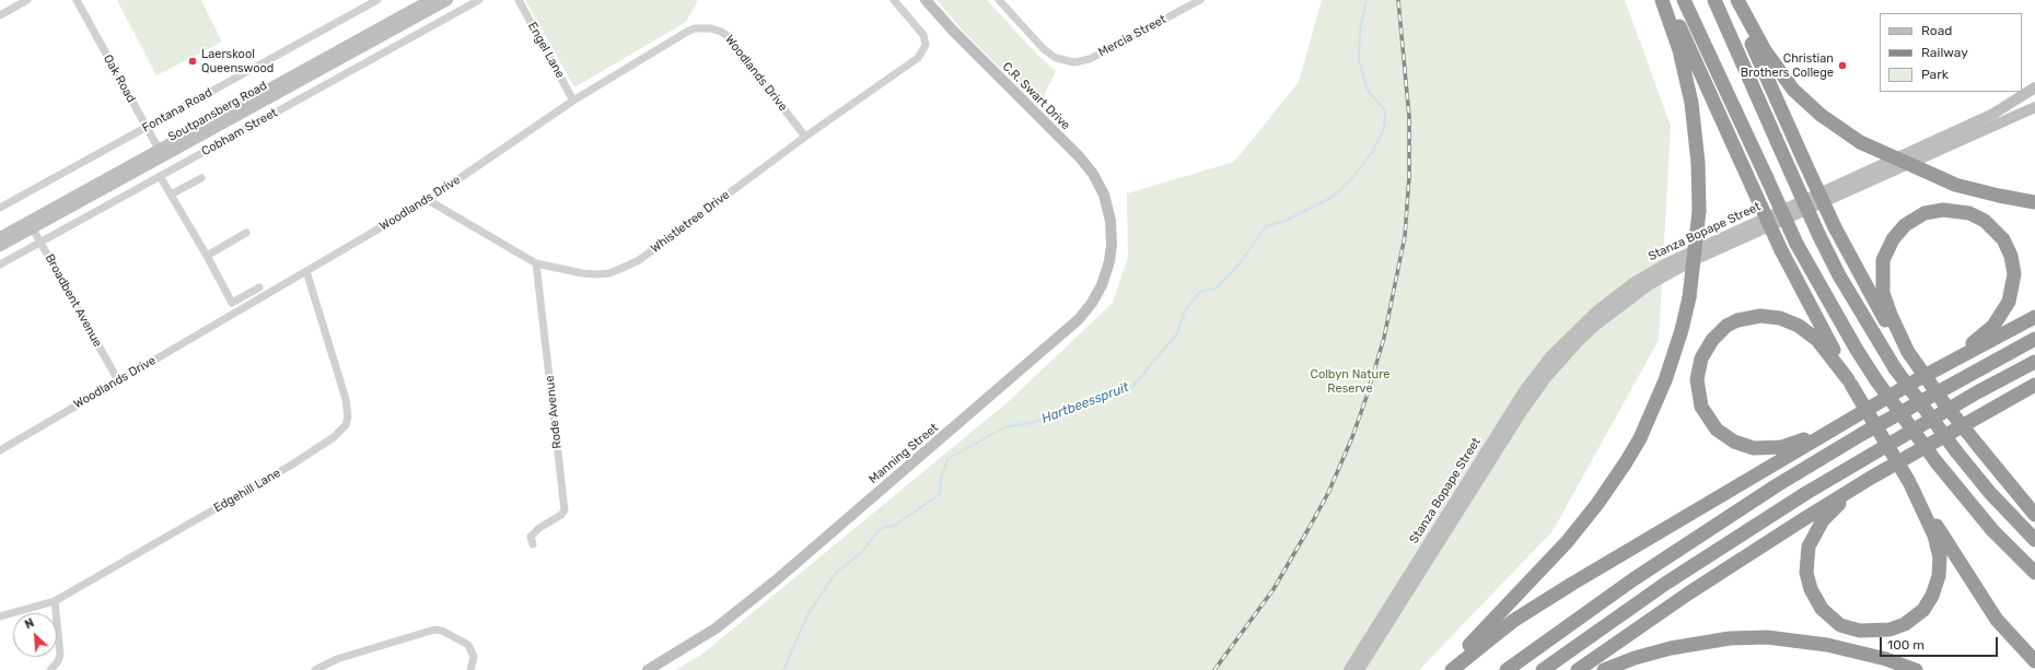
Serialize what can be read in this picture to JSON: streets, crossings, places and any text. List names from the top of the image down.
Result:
{
  "streets": {
    "main road": [
      "C.R. Swart Drive",
      "Soutpansberg Road",
      "Stanza Bopape Street",
      "Manning Street"
    ],
    "street": [
      "Mercia Street",
      "Engel Lane",
      "Woodlands Drive",
      "Oak Road",
      "Fontana Road",
      "Cobham Street",
      "Whistletree Drive",
      "Broadbent Avenue",
      "Rode Avenue",
      "Edgehill Lane"
    ]
  },
  "crossings": [
    ["Engel Lane", "Woodlands Drive"],
    ["Woodlands Drive", "Whistletree Drive"],
    ["Woodlands Drive", "Broadbent Avenue"],
    ["Woodlands Drive", "Edgehill Lane"],
    ["Oak Road", "Fontana Road"],
    ["Oak Road", "Soutpansberg Road"],
    ["C.R. Swart Drive", "Manning Street"],
    ["Soutpansberg Road", "Broadbent Avenue"],
    ["Cobham Street", "Broadbent Avenue"],
    ["Whistletree Drive", "Rode Avenue"]
  ],
  "water": ["Hartbeesspruit"],
  "parks": ["Colbyn Nature Reserve"],
  "places": ["Laerskool Queenswood", "Christian Brothers College"],
  "legend": ["Road", "Railway", "Park"],
  "scale_bar": "100 m",
  "north": "top left"
}
